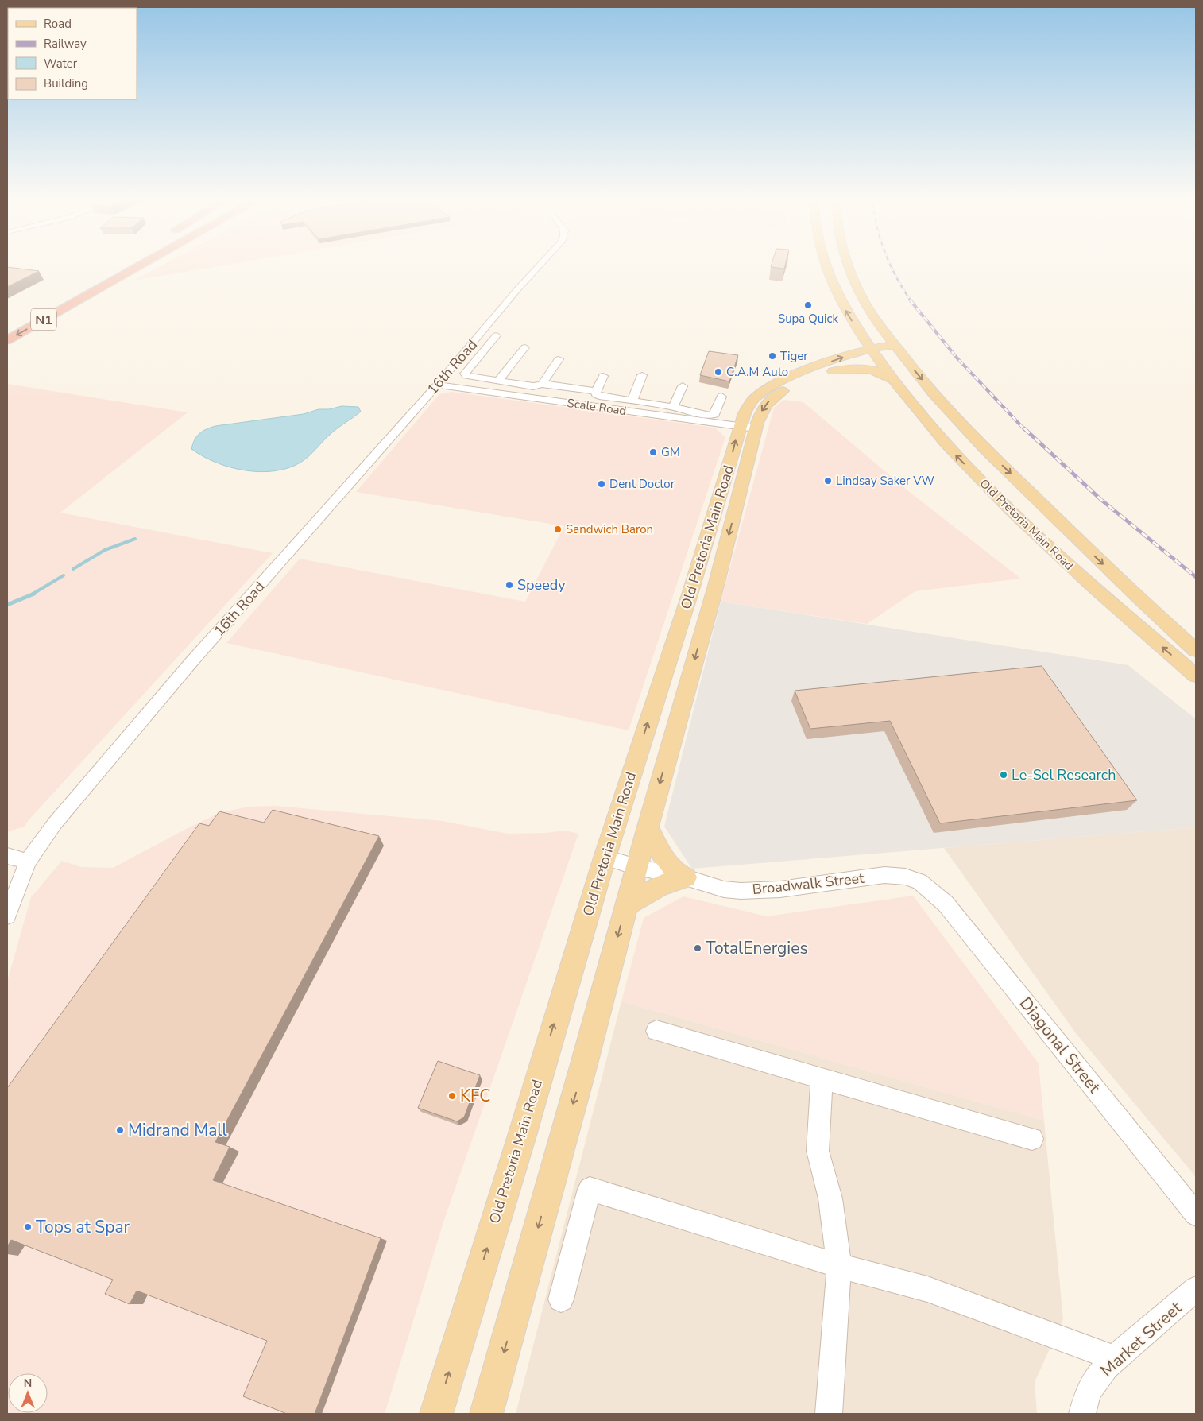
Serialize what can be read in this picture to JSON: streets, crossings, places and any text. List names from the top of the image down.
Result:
{
  "streets": {
    "highway": ["N1"],
    "main road": ["Old Pretoria Main Road"],
    "street": [
      "16th Road",
      "Scale Road",
      "Broadwalk Street",
      "Diagonal Street",
      "Market Street"
    ]
  },
  "crossings": [
    ["16th Road", "Scale Road"],
    ["Scale Road", "Old Pretoria Main Road"],
    ["Old Pretoria Main Road", "Broadwalk Street"],
    ["Broadwalk Street", "Diagonal Street"]
  ],
  "places": [
    "Supa Quick",
    "Tiger",
    "C.A.M Auto",
    "GM",
    "Lindsay Saker VW",
    "Dent Doctor",
    "Sandwich Baron",
    "Speedy",
    "Le-Sel Research",
    "TotalEnergies",
    "KFC",
    "Midrand Mall",
    "Tops at Spar"
  ],
  "legend": [
    "Road",
    "Railway",
    "Water",
    "Building"
  ],
  "north": "top"
}
